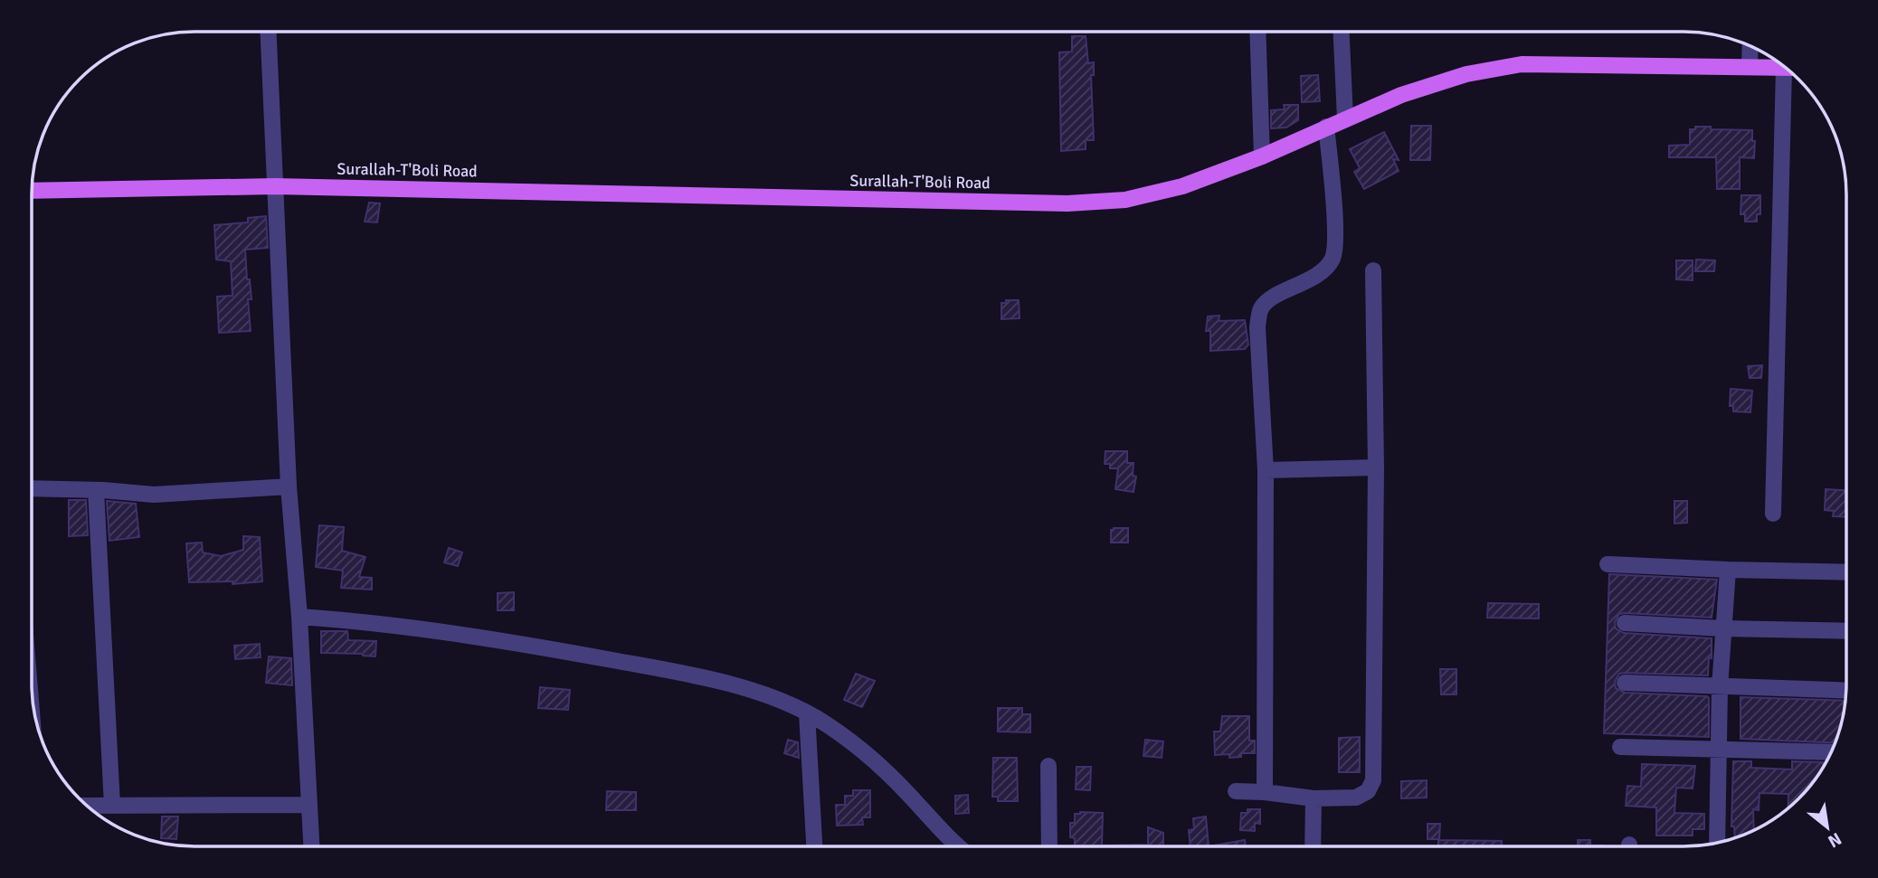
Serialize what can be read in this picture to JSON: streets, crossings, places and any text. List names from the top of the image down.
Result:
{
  "streets": {
    "main road": ["Surallah-T'Boli Road"]
  },
  "north": "bottom right"
}
